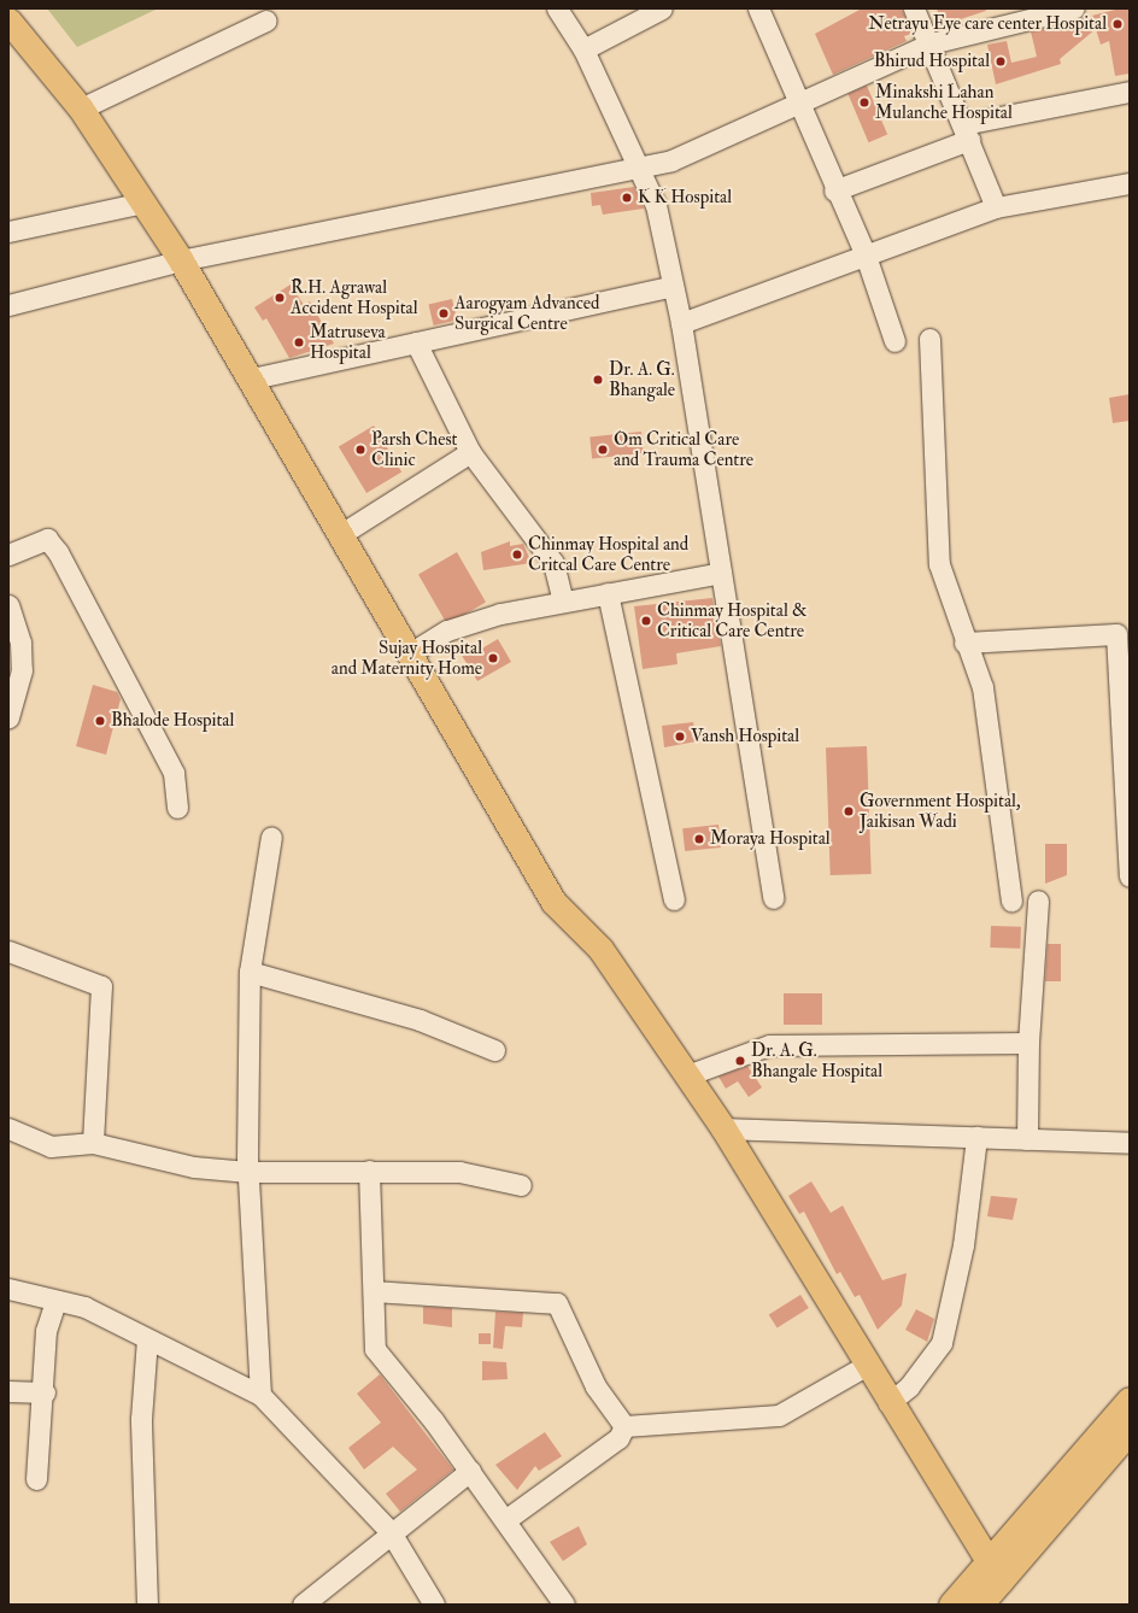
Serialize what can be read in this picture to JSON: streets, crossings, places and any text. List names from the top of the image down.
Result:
{
  "places": [
    "Netrayu Eye care center Hospital",
    "Bhirud Hospital",
    "Minakshi Lahan Mulanche Hospital",
    "K K Hospital",
    "R.H. Agrawal Accident Hospital",
    "Aarogyam Advanced Surgical Centre",
    "Matruseva Hospital",
    "Dr. A. G. Bhangale",
    "Parsh Chest Clinic",
    "Om Critical Care and Trauma Centre",
    "Chinmay Hospital and Critcal Care Centre",
    "Chinmay Hospital & Critical Care Centre",
    "Sujay Hospital and Maternity Home",
    "Bhalode Hospital",
    "Vansh Hospital",
    "Government Hospital, Jaikisan Wadi",
    "Moraya Hospital",
    "Dr. A. G. Bhangale Hospital"
  ]
}
